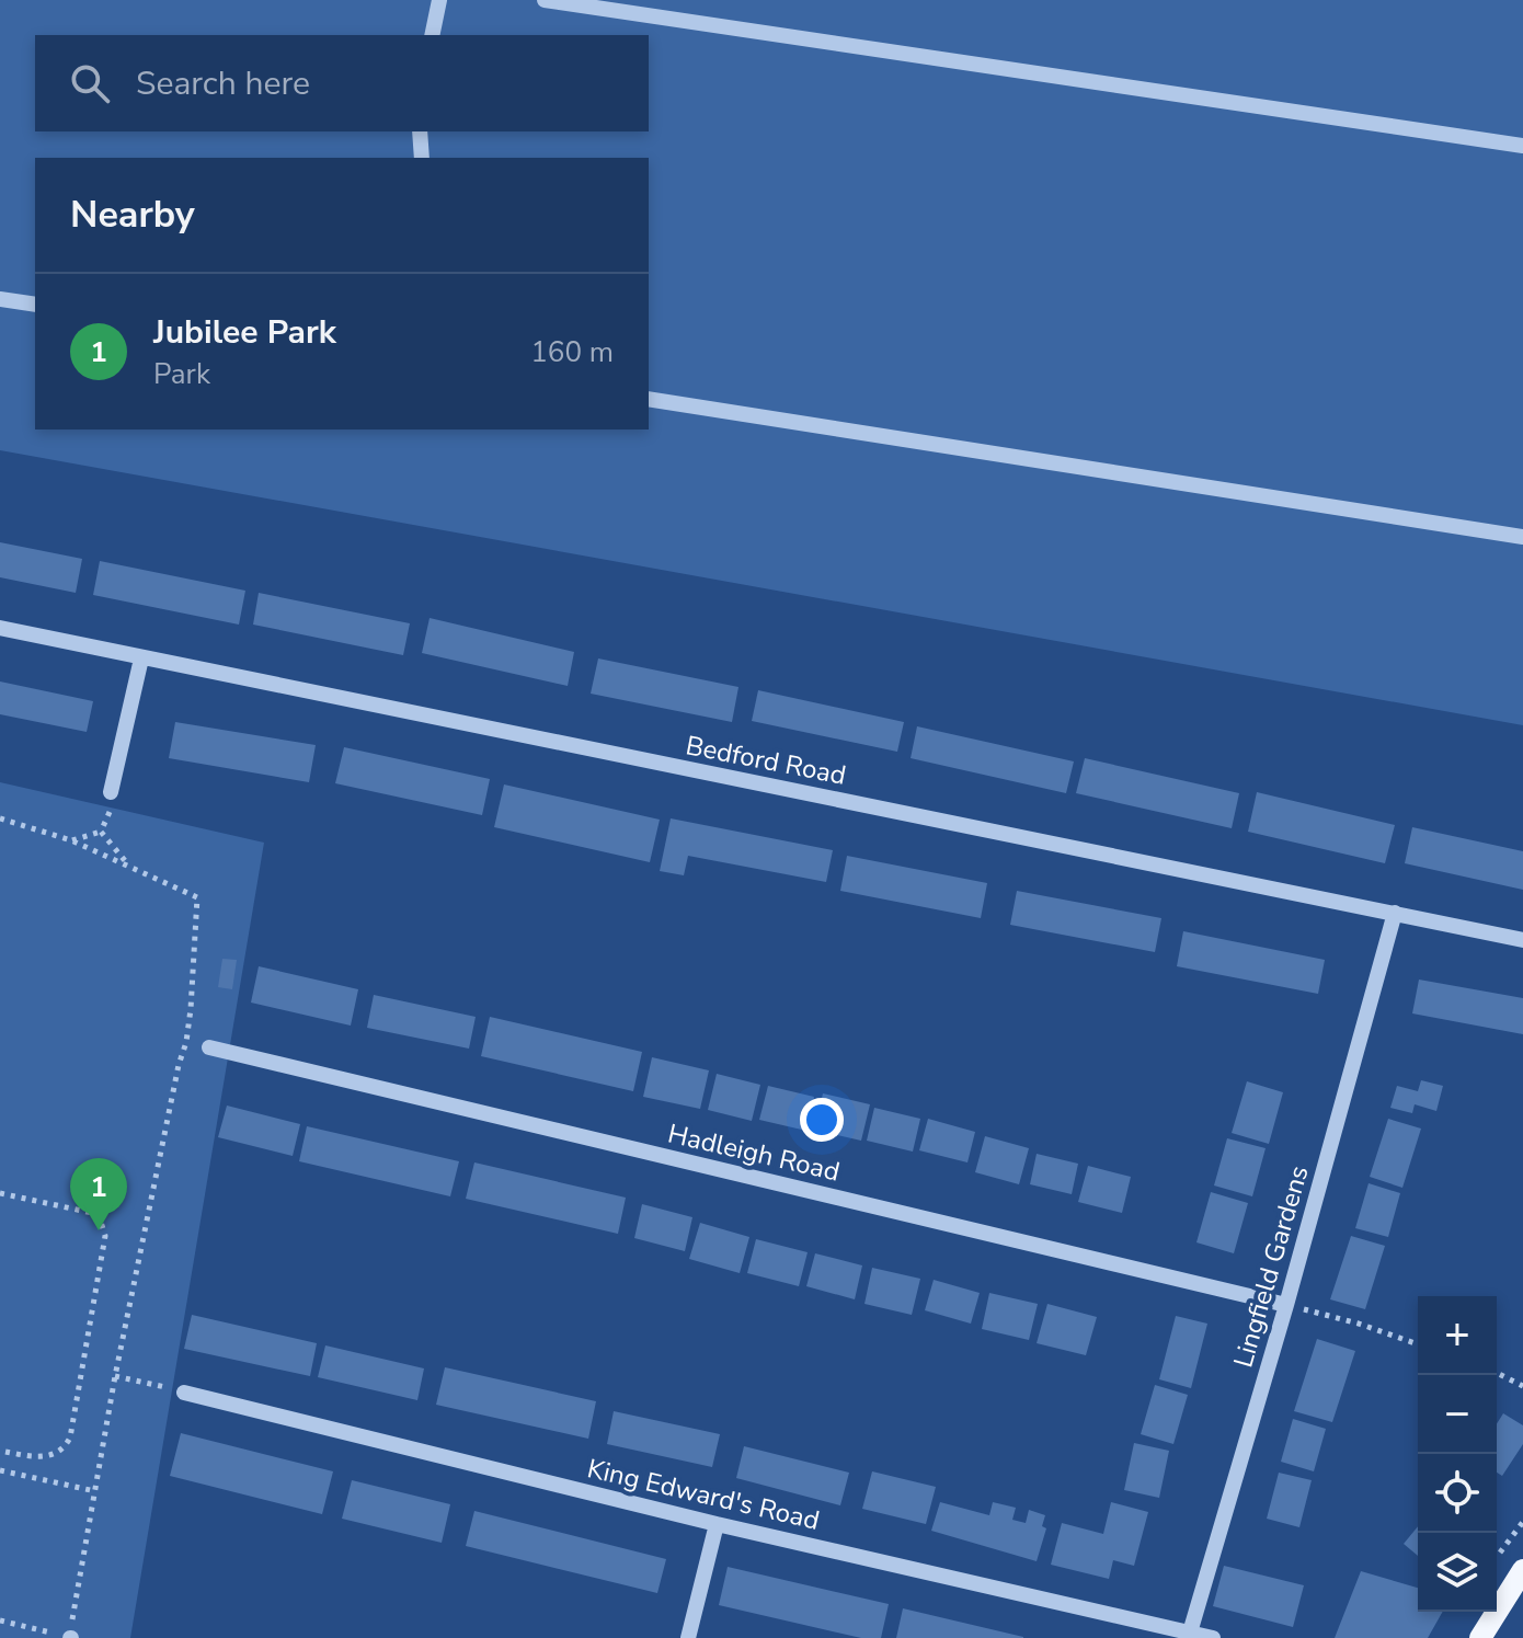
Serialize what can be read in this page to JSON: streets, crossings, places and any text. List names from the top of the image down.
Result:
{
  "streets": {
    "street": [
      "Bedford Road",
      "Hadleigh Road",
      "Lingfield Gardens",
      "King Edward's Road"
    ]
  },
  "crossings": [
    ["Bedford Road", "Lingfield Gardens"],
    ["Hadleigh Road", "Lingfield Gardens"],
    ["Lingfield Gardens", "King Edward's Road"]
  ],
  "page": {
    "search": "Search here",
    "heading": "Nearby",
    "list": [
      {
        "mark": "1",
        "name": "Jubilee Park",
        "note": "Park",
        "value": "160 m"
      }
    ],
    "pins": "1",
    "map_buttons": ["+", "−"]
  }
}
